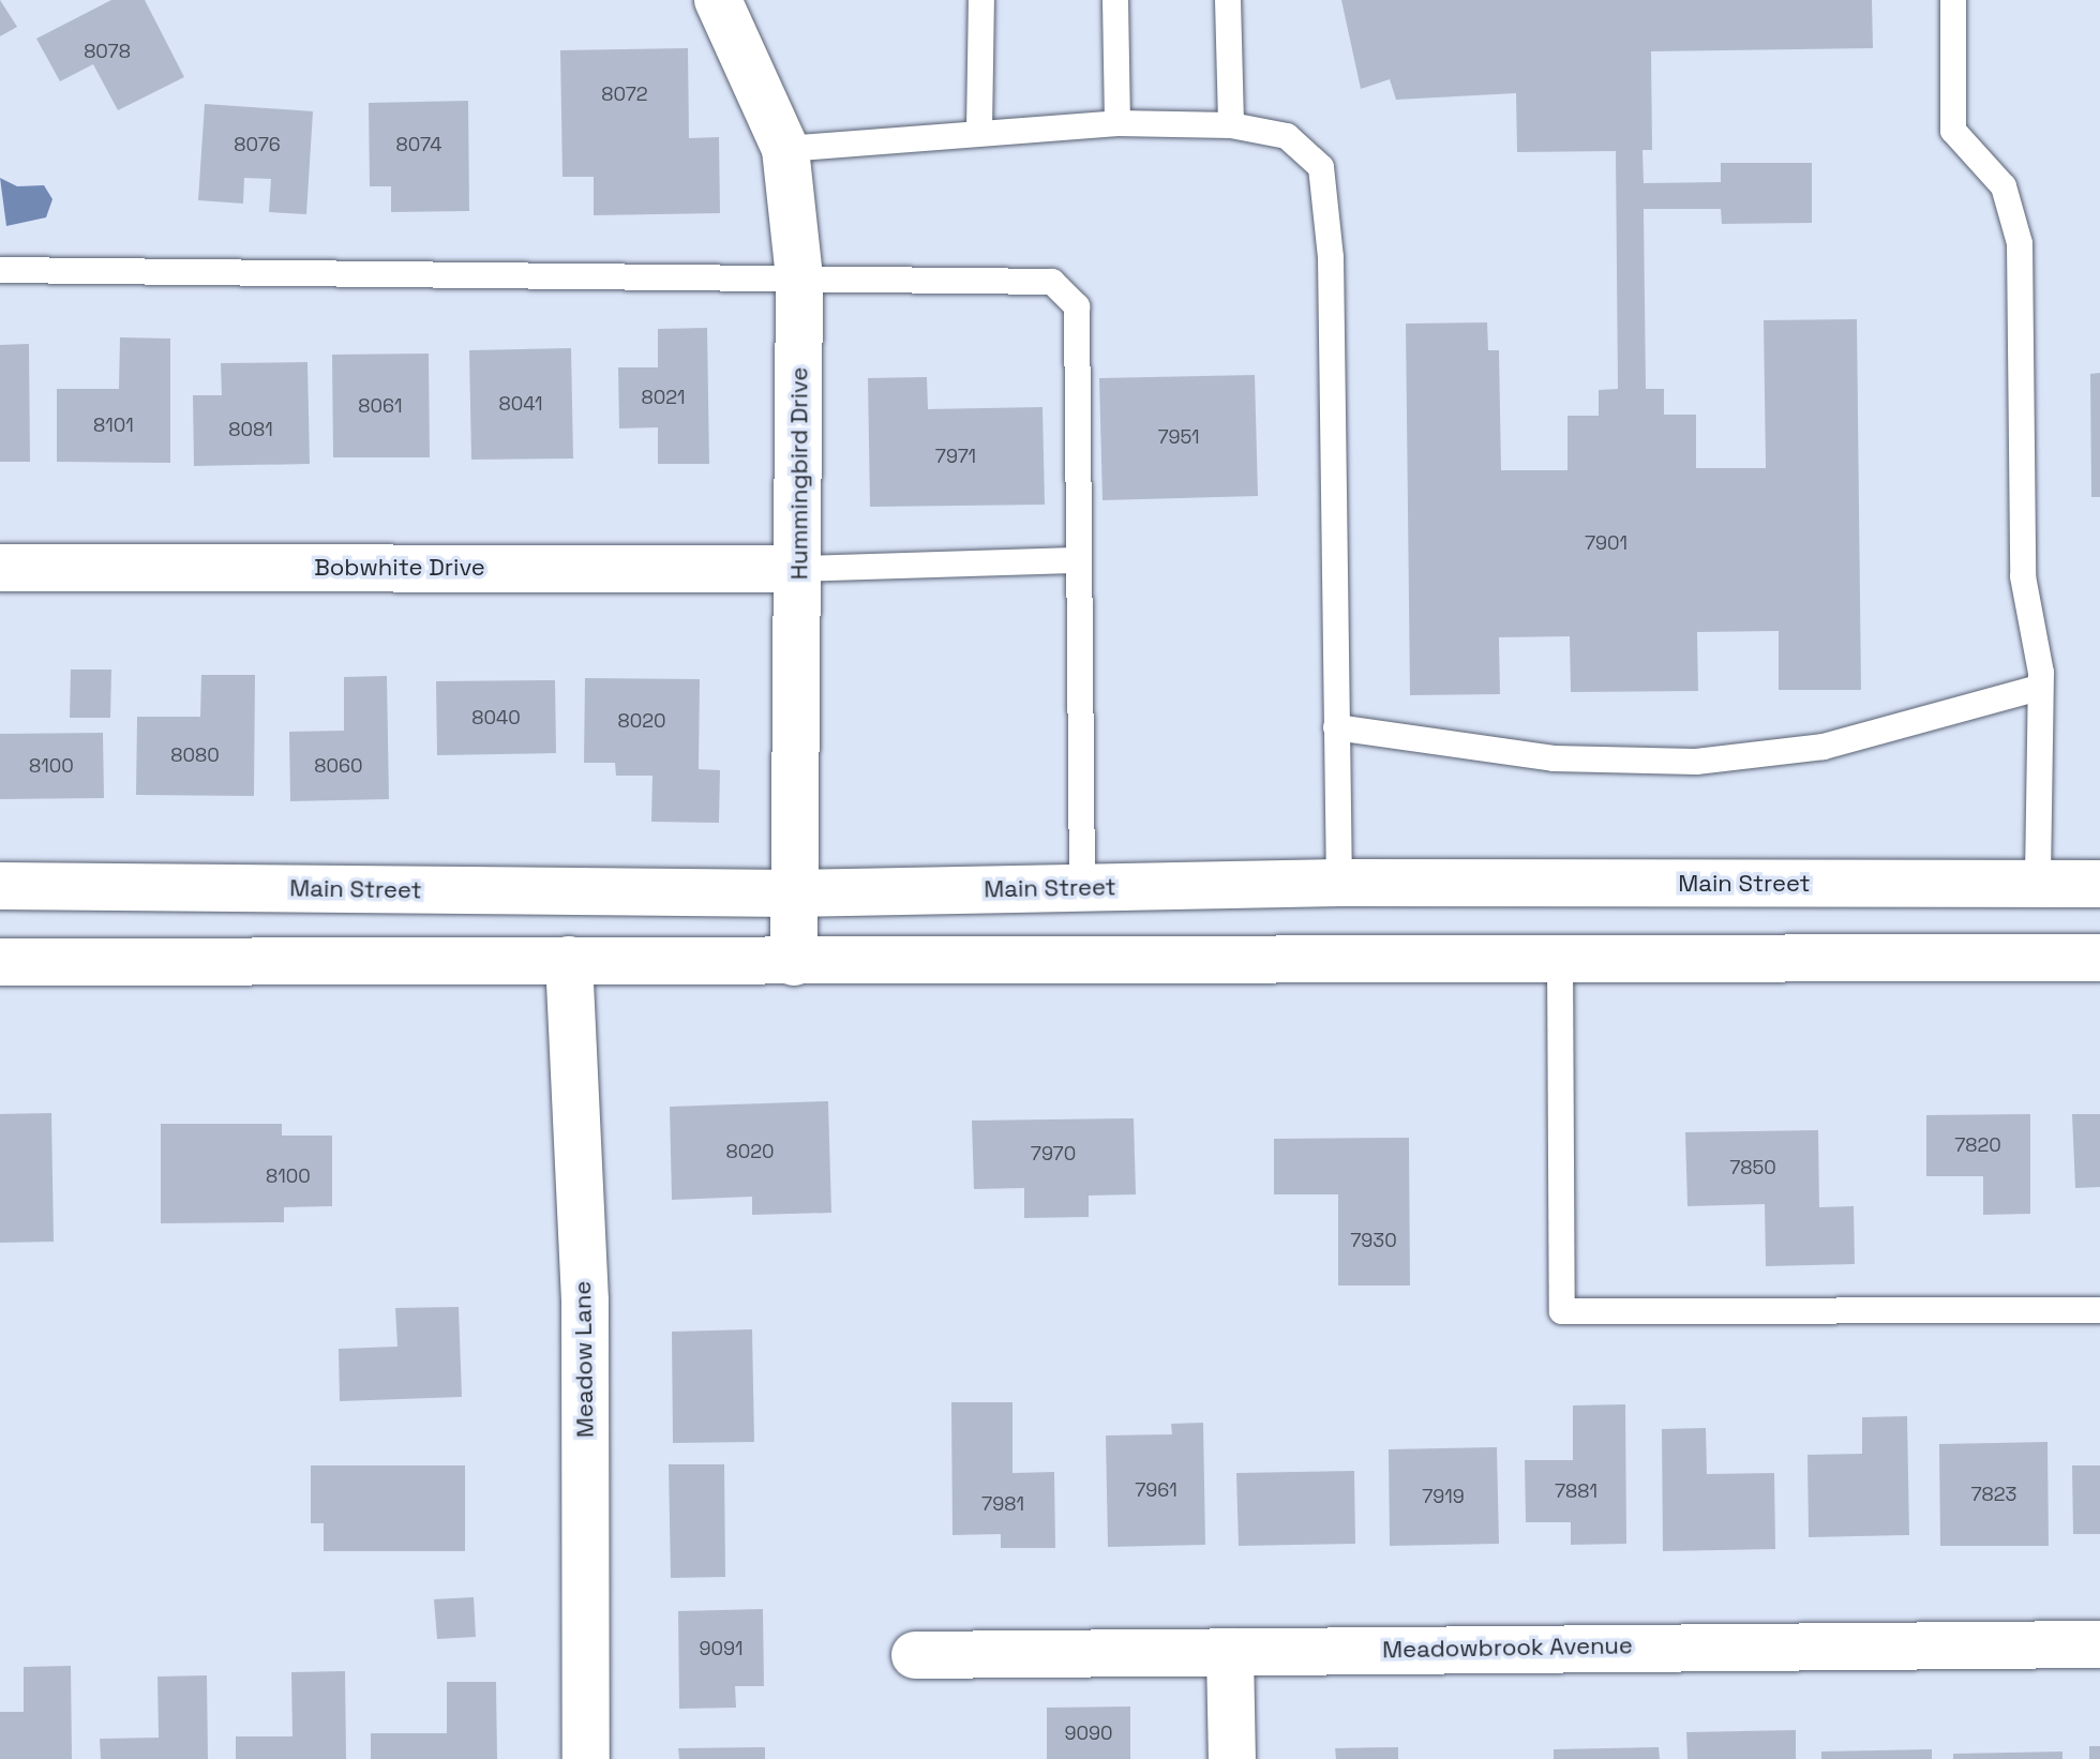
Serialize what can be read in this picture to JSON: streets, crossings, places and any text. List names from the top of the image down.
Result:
{
  "streets": {
    "main road": [
      "Hummingbird Drive",
      "Bobwhite Drive",
      "Main Street",
      "Meadow Lane",
      "Meadowbrook Avenue"
    ]
  },
  "crossings": [
    ["Hummingbird Drive", "Bobwhite Drive"],
    ["Hummingbird Drive", "Main Street"]
  ],
  "house_numbers": [
    "8078",
    "8072",
    "8076",
    "8074",
    "8021",
    "8041",
    "8061",
    "8101",
    "8081",
    "7951",
    "7971",
    "7901",
    "8040",
    "8020",
    "8080",
    "8100",
    "8060",
    "7820",
    "8020",
    "7970",
    "7850",
    "8100",
    "7930",
    "7961",
    "7881",
    "7823",
    "7919",
    "7981",
    "9091",
    "9090"
  ]
}
